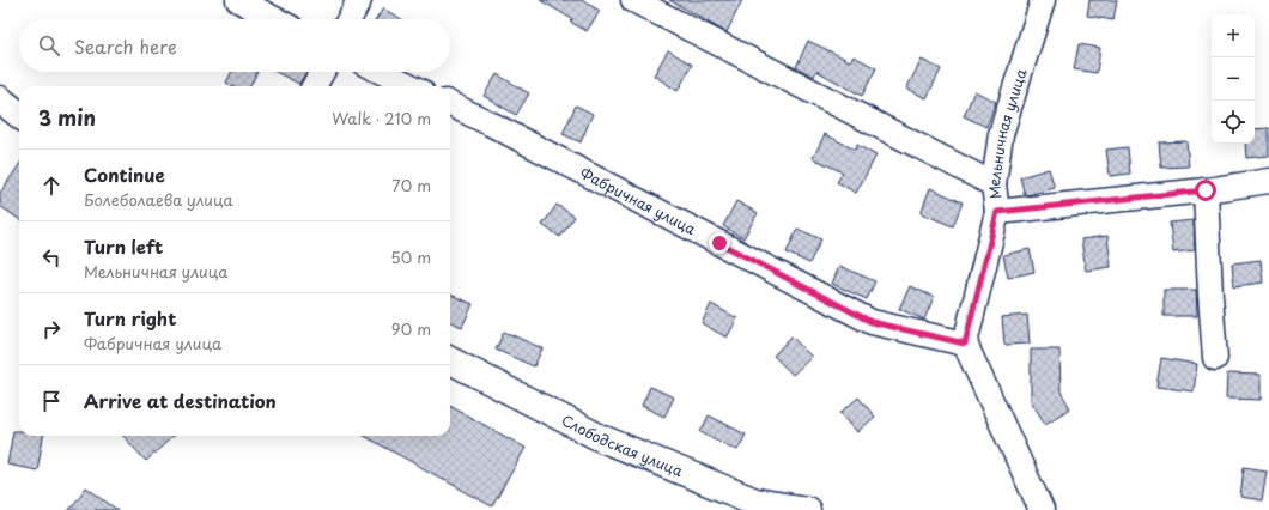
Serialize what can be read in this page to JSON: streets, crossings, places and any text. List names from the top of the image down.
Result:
{
  "streets": {
    "street": ["Мельничная улица", "Фабричная улица", "Слободская улица"]
  },
  "crossings": [
    ["Мельничная улица", "Фабричная улица"]
  ],
  "page": {
    "map_buttons": ["+", "−"],
    "search": "Search here",
    "heading": ["3 min", "Walk · 210 m"],
    "list": [
      ["Continue", "Болеболаева улица", "70 m"],
      ["Turn left", "Мельничная улица", "50 m"],
      ["Turn right", "Фабричная улица", "90 m"],
      "Arrive at destination"
    ]
  }
}
